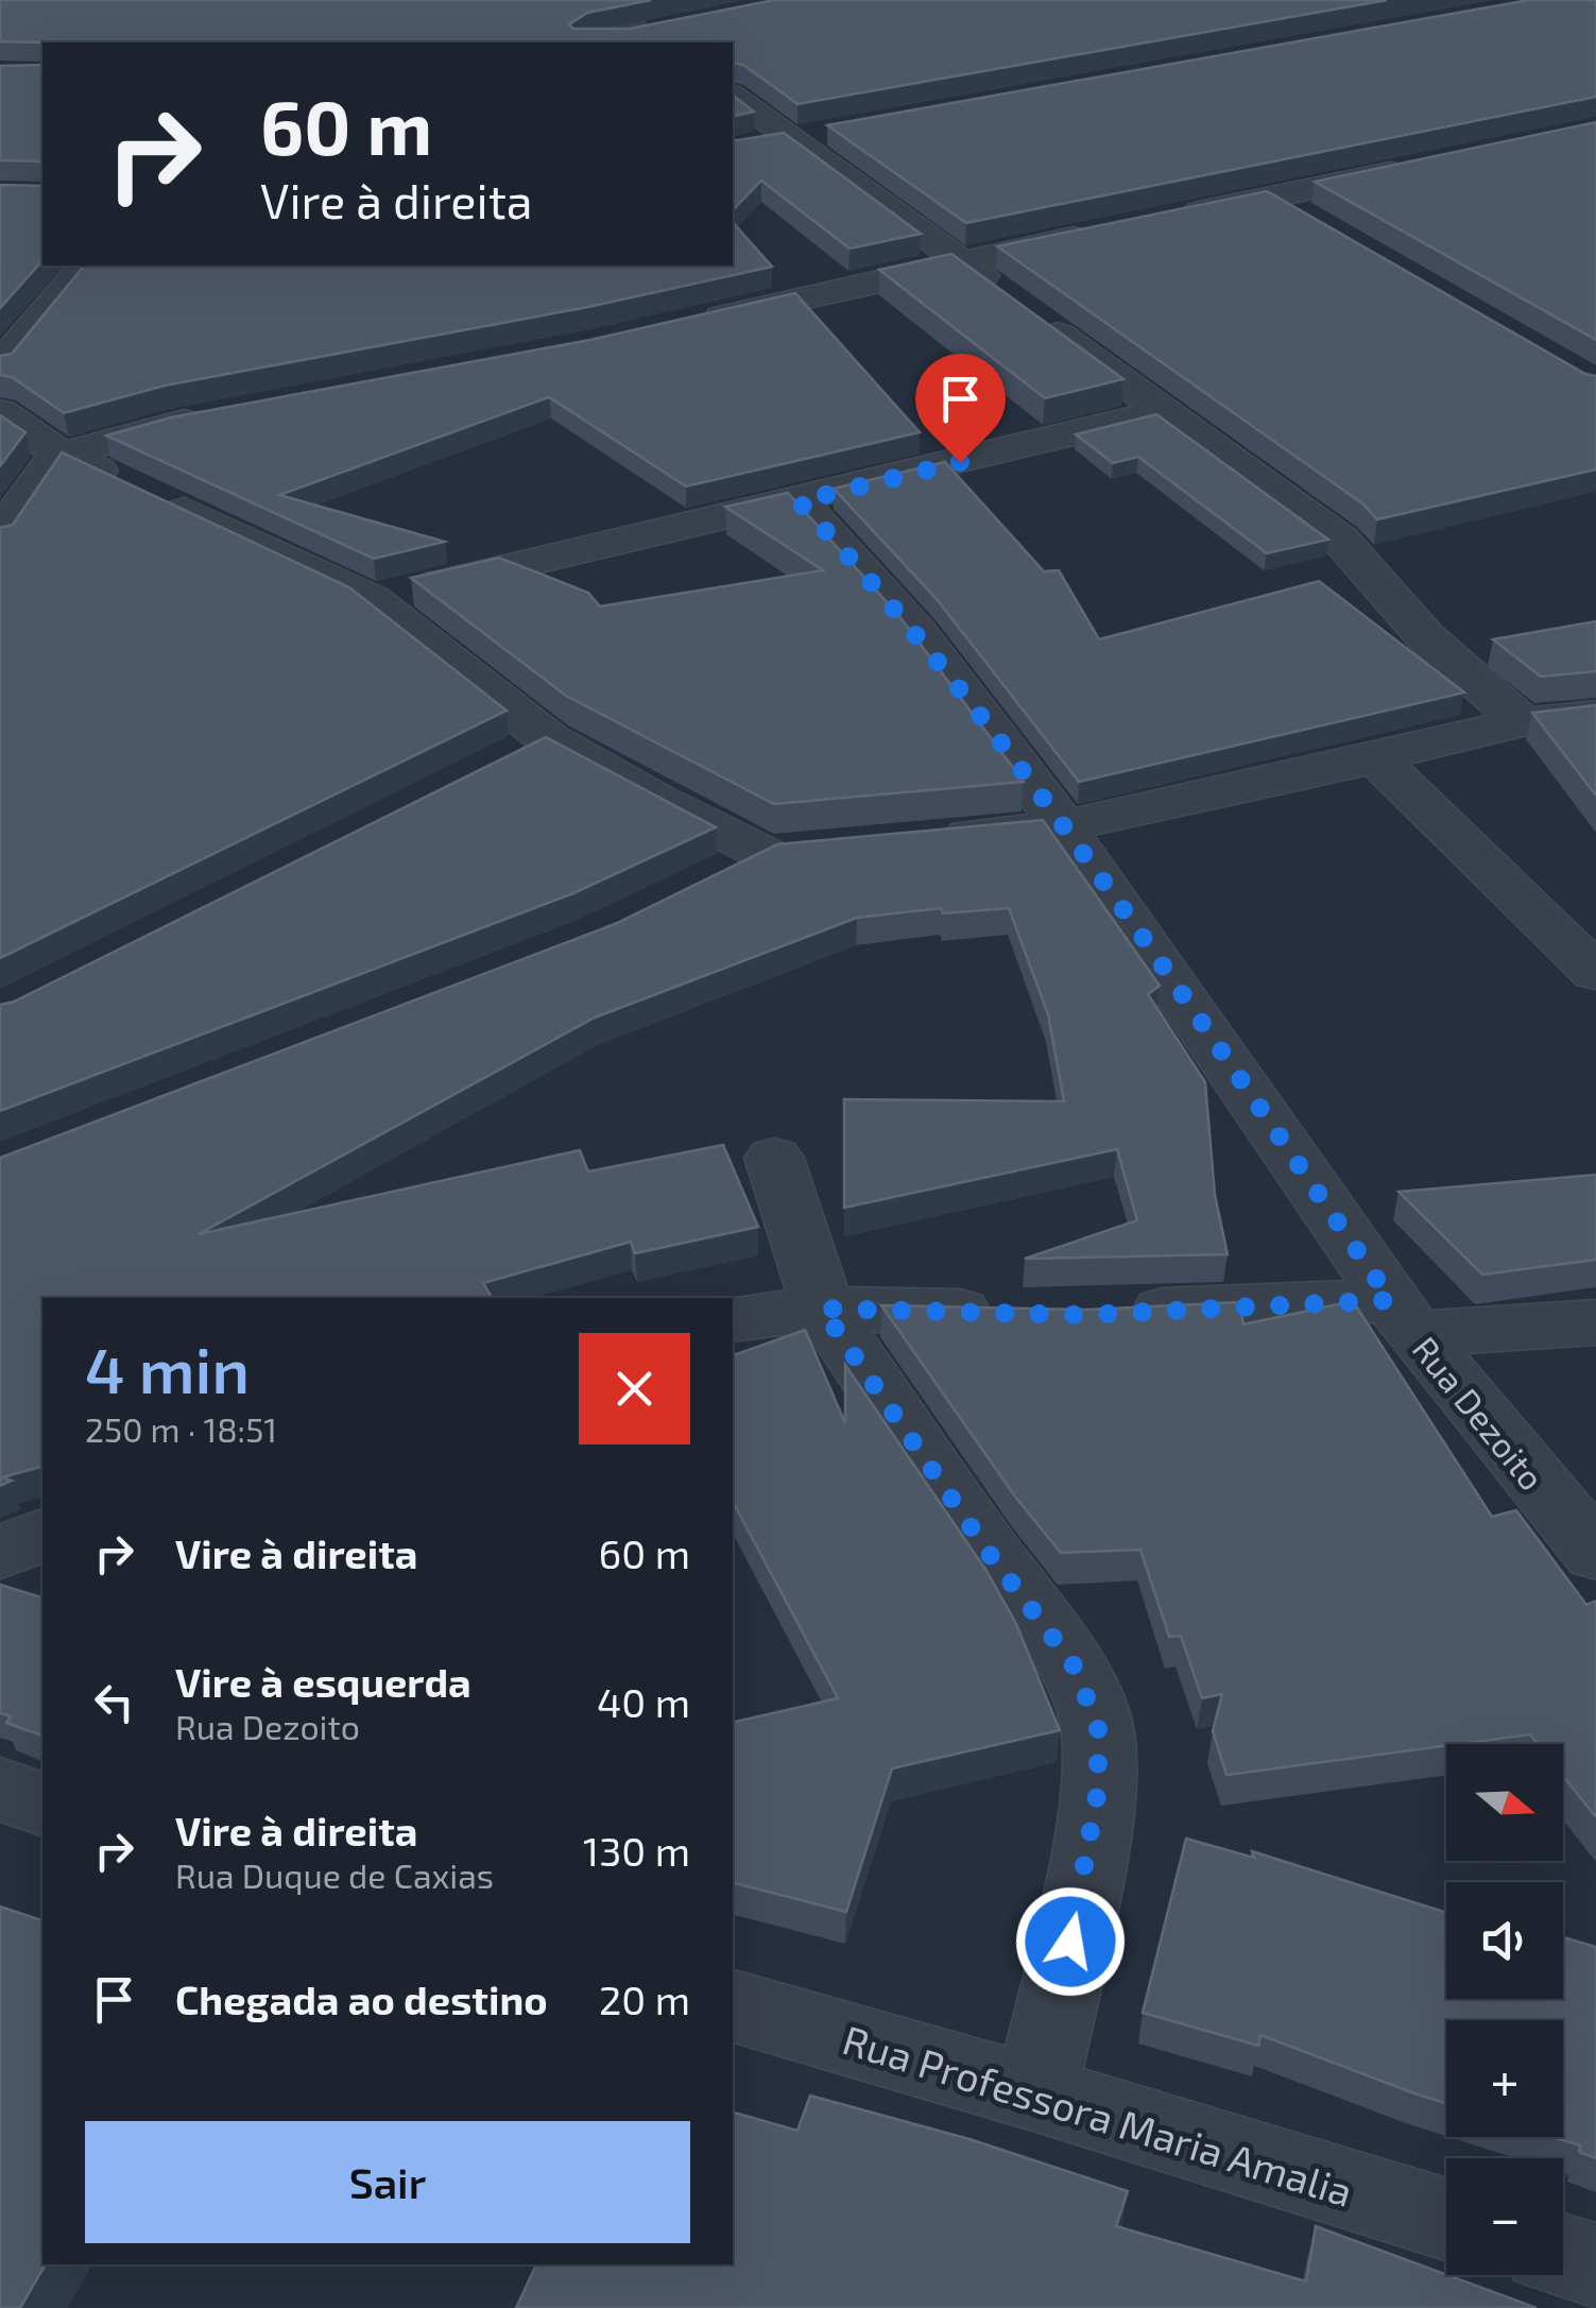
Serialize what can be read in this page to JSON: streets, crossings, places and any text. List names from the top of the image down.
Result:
{
  "streets": {
    "street": ["Rua Dezoito", "Rua Professora Maria Amalia"]
  },
  "north": "right",
  "page": {
    "turn": ["60 m", "Vire à direita"],
    "heading": ["4 min", "250 m · 18:51"],
    "list": [
      {
        "name": "Vire à direita",
        "value": "60 m"
      },
      {
        "name": "Vire à esquerda",
        "note": "Rua Dezoito",
        "value": "40 m"
      },
      {
        "name": "Vire à direita",
        "note": "Rua Duque de Caxias",
        "value": "130 m"
      },
      {
        "name": "Chegada ao destino",
        "value": "20 m"
      }
    ],
    "map_buttons": ["+", "−"],
    "buttons": "Sair"
  }
}
